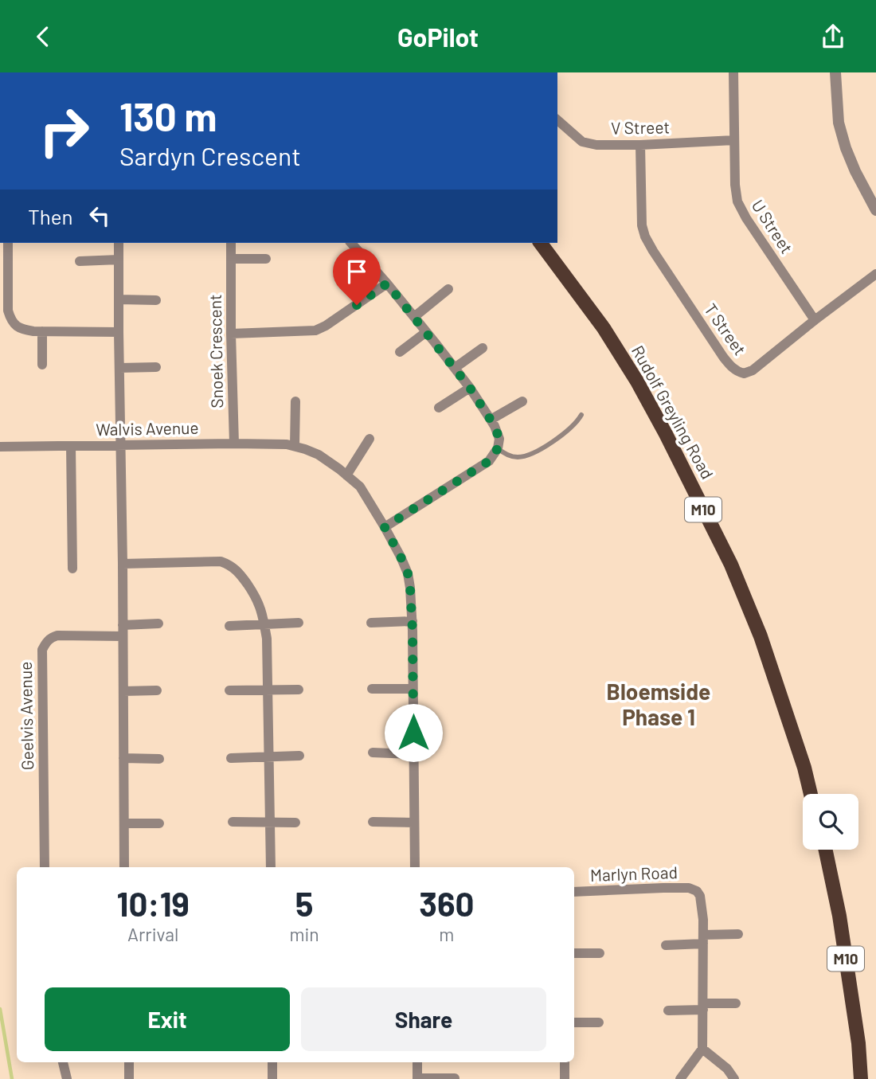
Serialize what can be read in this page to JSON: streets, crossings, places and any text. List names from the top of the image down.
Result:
{
  "streets": {
    "main road": ["Rudolf Greyling Road", "M10"],
    "street": [
      "V Street",
      "U Street",
      "T Street",
      "Snoek Crescent",
      "Walvis Avenue",
      "Geelvis Avenue",
      "Marlyn Road"
    ]
  },
  "crossings": [
    ["V Street", "U Street"],
    ["V Street", "T Street"],
    ["U Street", "T Street"],
    ["Snoek Crescent", "Walvis Avenue"]
  ],
  "districts": ["Bloemside Phase 1"],
  "page": {
    "header": "GoPilot",
    "turn": ["130 m", "Sardyn Crescent"],
    "then": "Then",
    "eta": [
      "10:19",
      "Arrival",
      "5",
      "min",
      "360",
      "m"
    ],
    "buttons": ["Exit", "Share"]
  }
}
